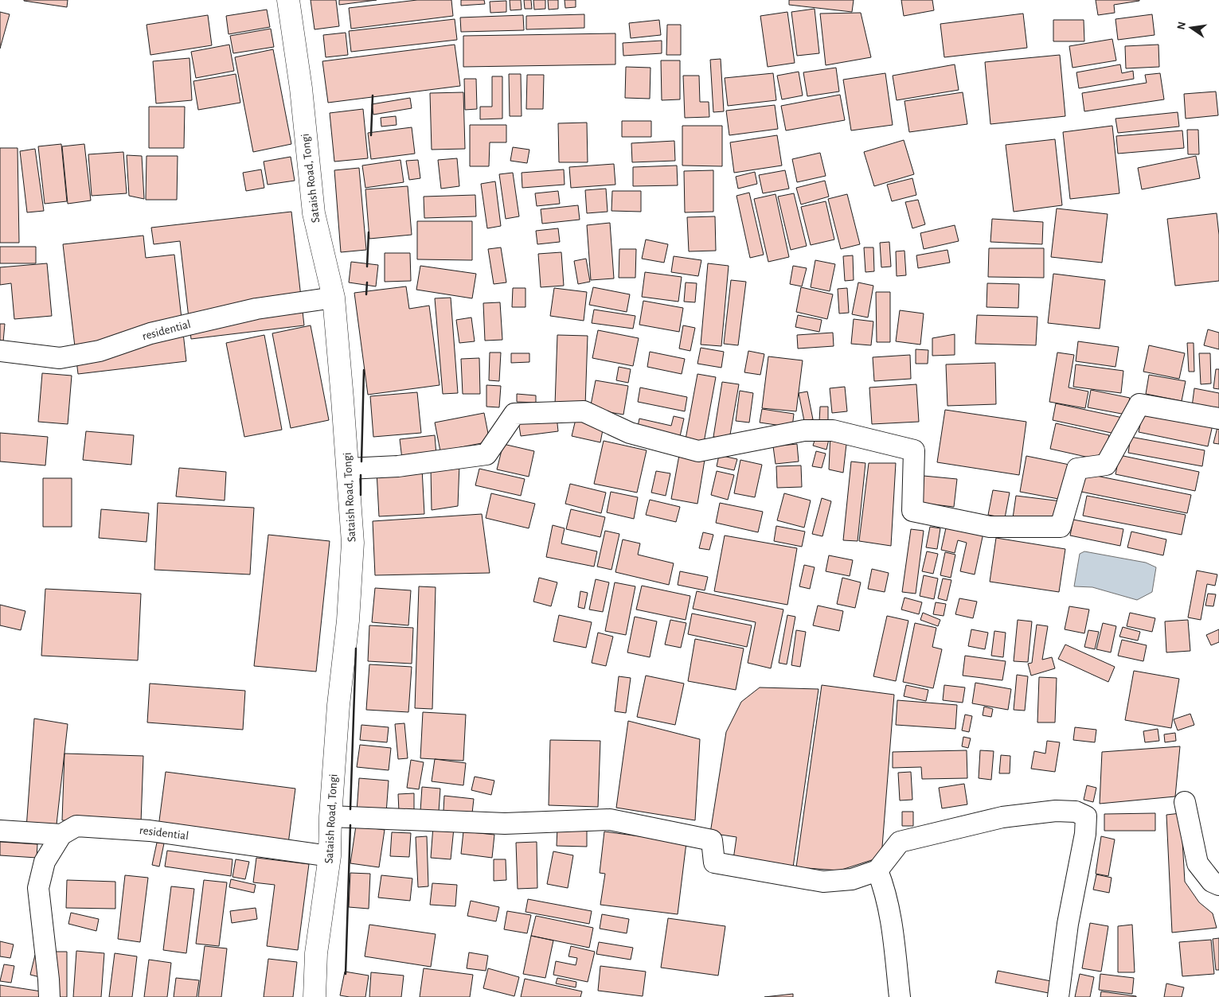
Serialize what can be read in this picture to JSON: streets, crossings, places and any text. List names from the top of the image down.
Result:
{
  "streets": {
    "street": ["Sataish Road, Tongi", "residential"]
  },
  "crossings": [
    ["Sataish Road, Tongi", "residential"]
  ],
  "north": "left"
}
